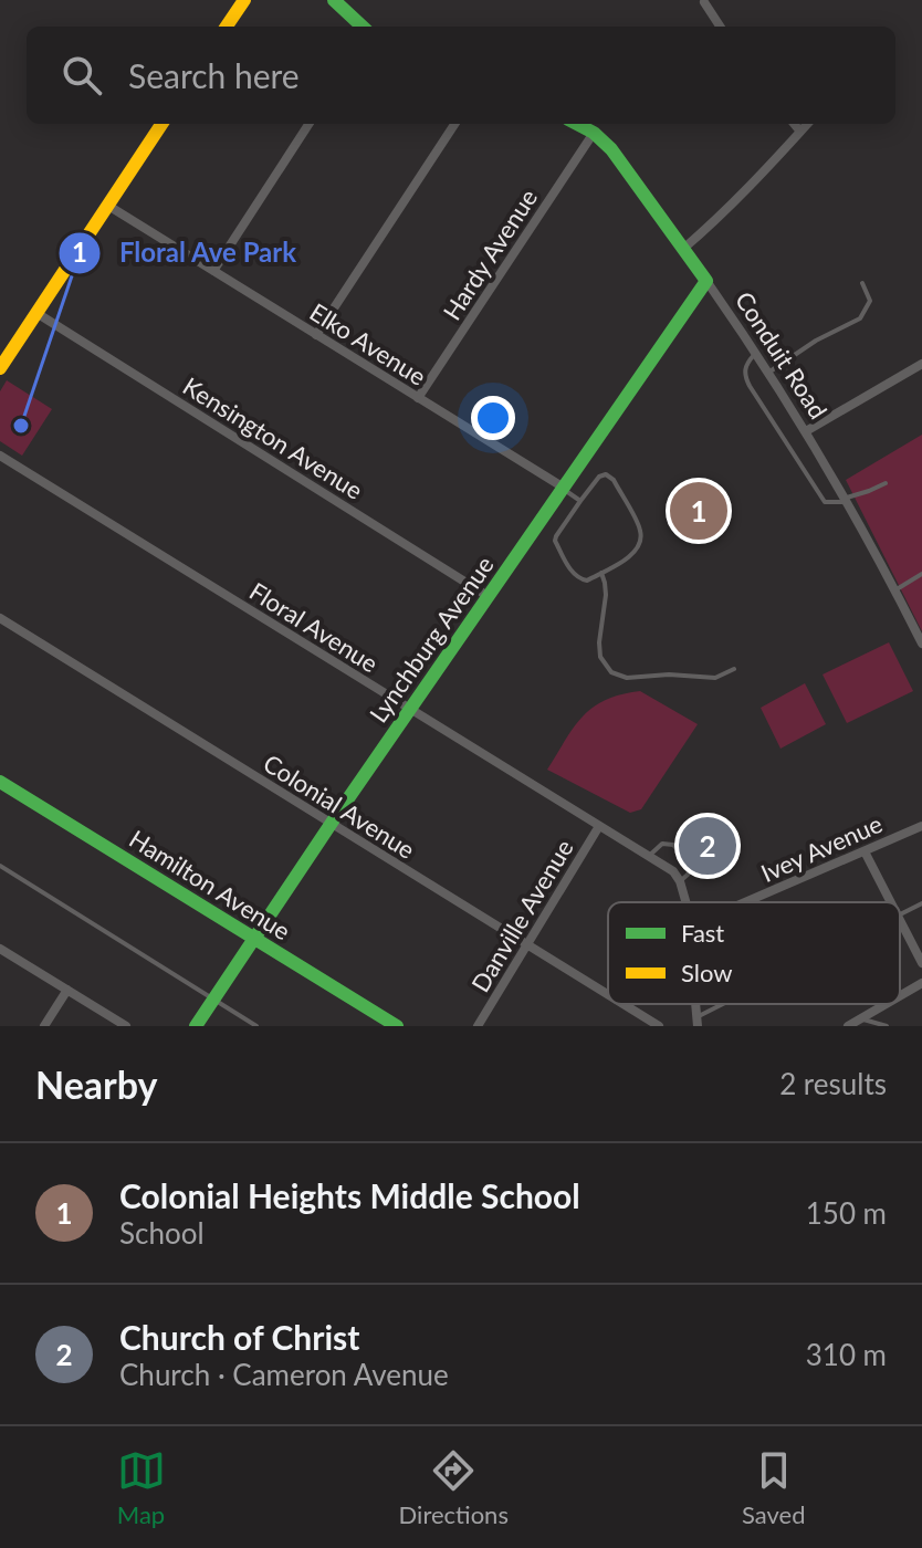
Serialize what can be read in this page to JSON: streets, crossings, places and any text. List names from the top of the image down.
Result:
{
  "streets": {
    "street": [
      "Hardy Avenue",
      "Elko Avenue",
      "Conduit Road",
      "Kensington Avenue",
      "Floral Avenue",
      "Lynchburg Avenue",
      "Colonial Avenue",
      "Ivey Avenue",
      "Hamilton Avenue",
      "Danville Avenue"
    ]
  },
  "crossings": [
    ["Hardy Avenue", "Elko Avenue"],
    ["Hardy Avenue", "Conduit Road"],
    ["Elko Avenue", "Lynchburg Avenue"],
    ["Conduit Road", "Lynchburg Avenue"],
    ["Kensington Avenue", "Lynchburg Avenue"],
    ["Floral Avenue", "Lynchburg Avenue"],
    ["Floral Avenue", "Danville Avenue"],
    ["Lynchburg Avenue", "Colonial Avenue"],
    ["Lynchburg Avenue", "Hamilton Avenue"],
    ["Colonial Avenue", "Danville Avenue"]
  ],
  "places": ["Floral Ave Park"],
  "legend": ["Fast", "Slow"],
  "page": {
    "search": "Search here",
    "pins": ["1", "2"],
    "heading": ["Nearby", "2 results"],
    "list": [
      {
        "mark": "1",
        "name": "Colonial Heights Middle School",
        "note": "School",
        "value": "150 m"
      },
      {
        "mark": "2",
        "name": "Church of Christ",
        "note": "Church · Cameron Avenue",
        "value": "310 m"
      }
    ],
    "nav": ["Map", "Directions", "Saved"]
  }
}
